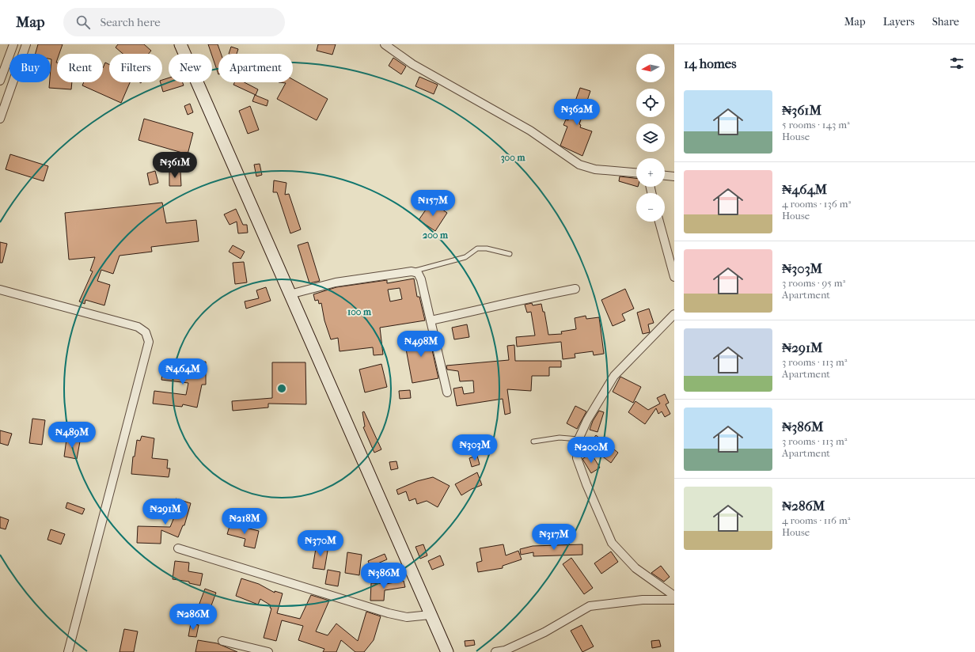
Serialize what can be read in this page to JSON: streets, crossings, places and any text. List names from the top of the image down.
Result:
{
  "north": "left",
  "page": {
    "header": "Map",
    "search": "Search here",
    "nav": ["Map", "Layers", "Share"],
    "heading": "14 homes",
    "map_buttons": ["+", "−"],
    "chip": [
      "Buy",
      "Rent",
      "Filters",
      "New",
      "Apartment"
    ],
    "list": [
      {
        "name": "₦361M",
        "note": "5 rooms · 143 m² · House"
      },
      {
        "name": "₦464M",
        "note": "4 rooms · 136 m² · House"
      },
      {
        "name": "₦303M",
        "note": "3 rooms · 95 m² · Apartment"
      },
      {
        "name": "₦291M",
        "note": "3 rooms · 113 m² · Apartment"
      },
      {
        "name": "₦386M",
        "note": "3 rooms · 113 m² · Apartment"
      },
      {
        "name": "₦286M",
        "note": "4 rooms · 116 m² · House"
      }
    ],
    "price": [
      "₦362M",
      "₦361M",
      "₦157M",
      "₦498M",
      "₦464M",
      "₦489M",
      "₦303M",
      "₦200M",
      "₦291M",
      "₦218M",
      "₦317M",
      "₦370M",
      "₦386M",
      "₦286M"
    ]
  },
  "rings": ["300 m", "200 m", "100 m"]
}
